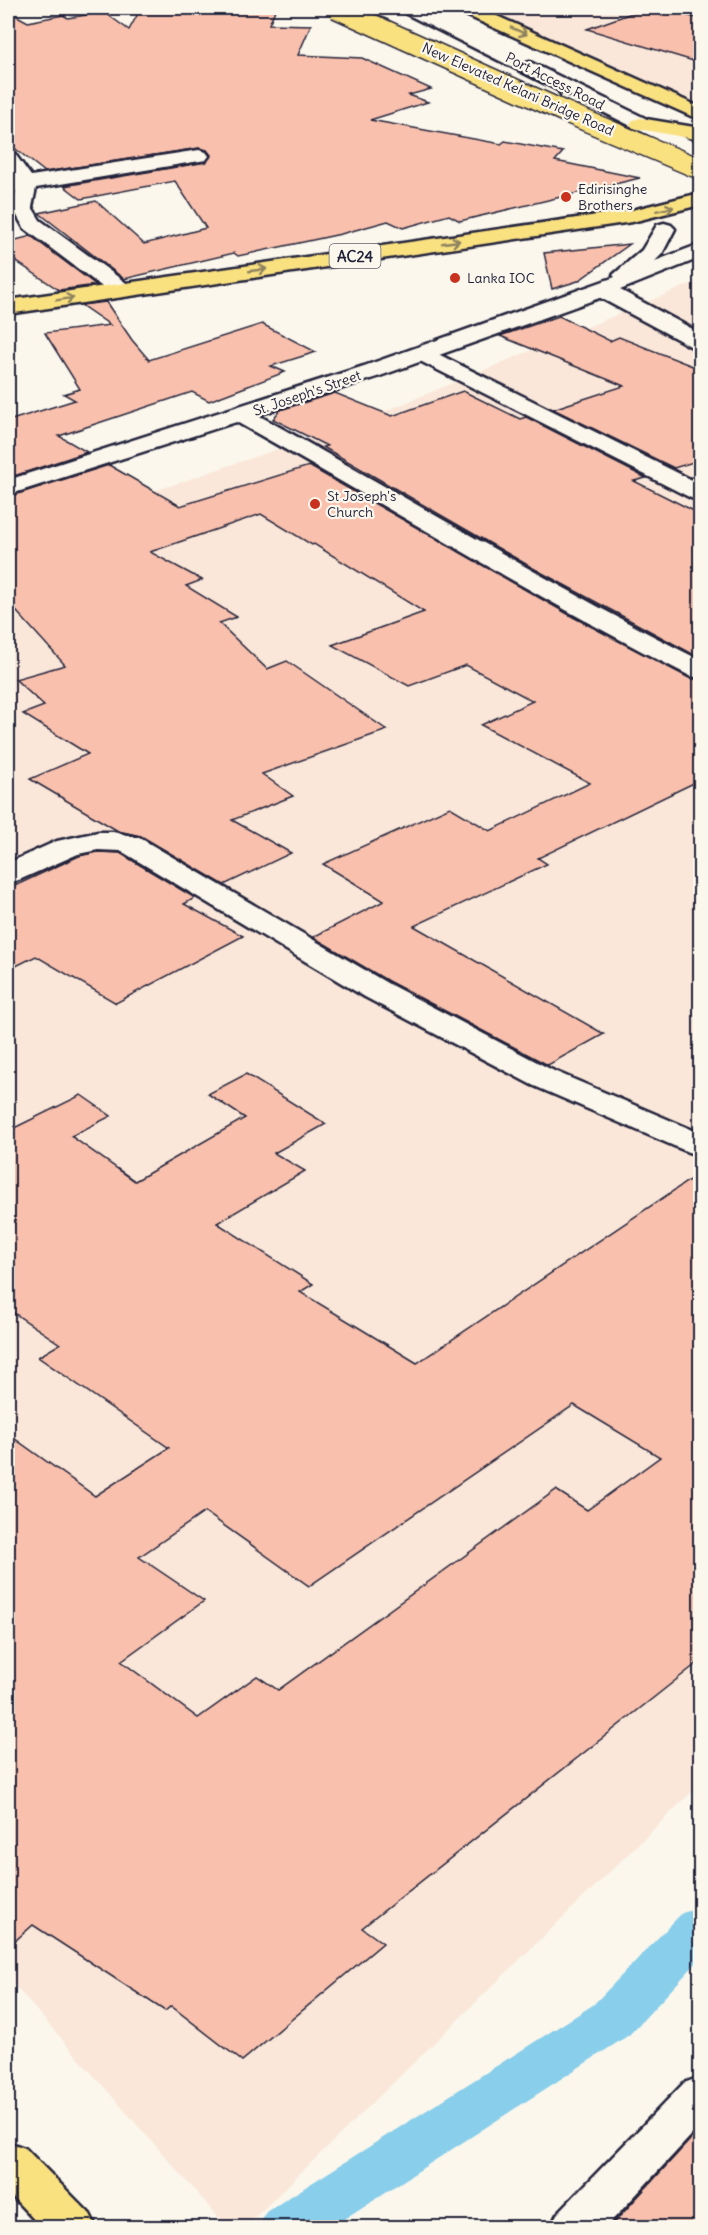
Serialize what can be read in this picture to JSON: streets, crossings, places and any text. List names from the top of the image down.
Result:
{
  "streets": {
    "main road": ["New Elevated Kelani Bridge Road", "AC24"],
    "street": ["Port Access Road", "St. Joseph's Street"]
  },
  "crossings": [
    ["Port Access Road", "New Elevated Kelani Bridge Road"],
    ["AC24", "St. Joseph's Street"]
  ],
  "places": ["Edirisinghe Brothers", "Lanka IOC", "St Joseph's Church"]
}
